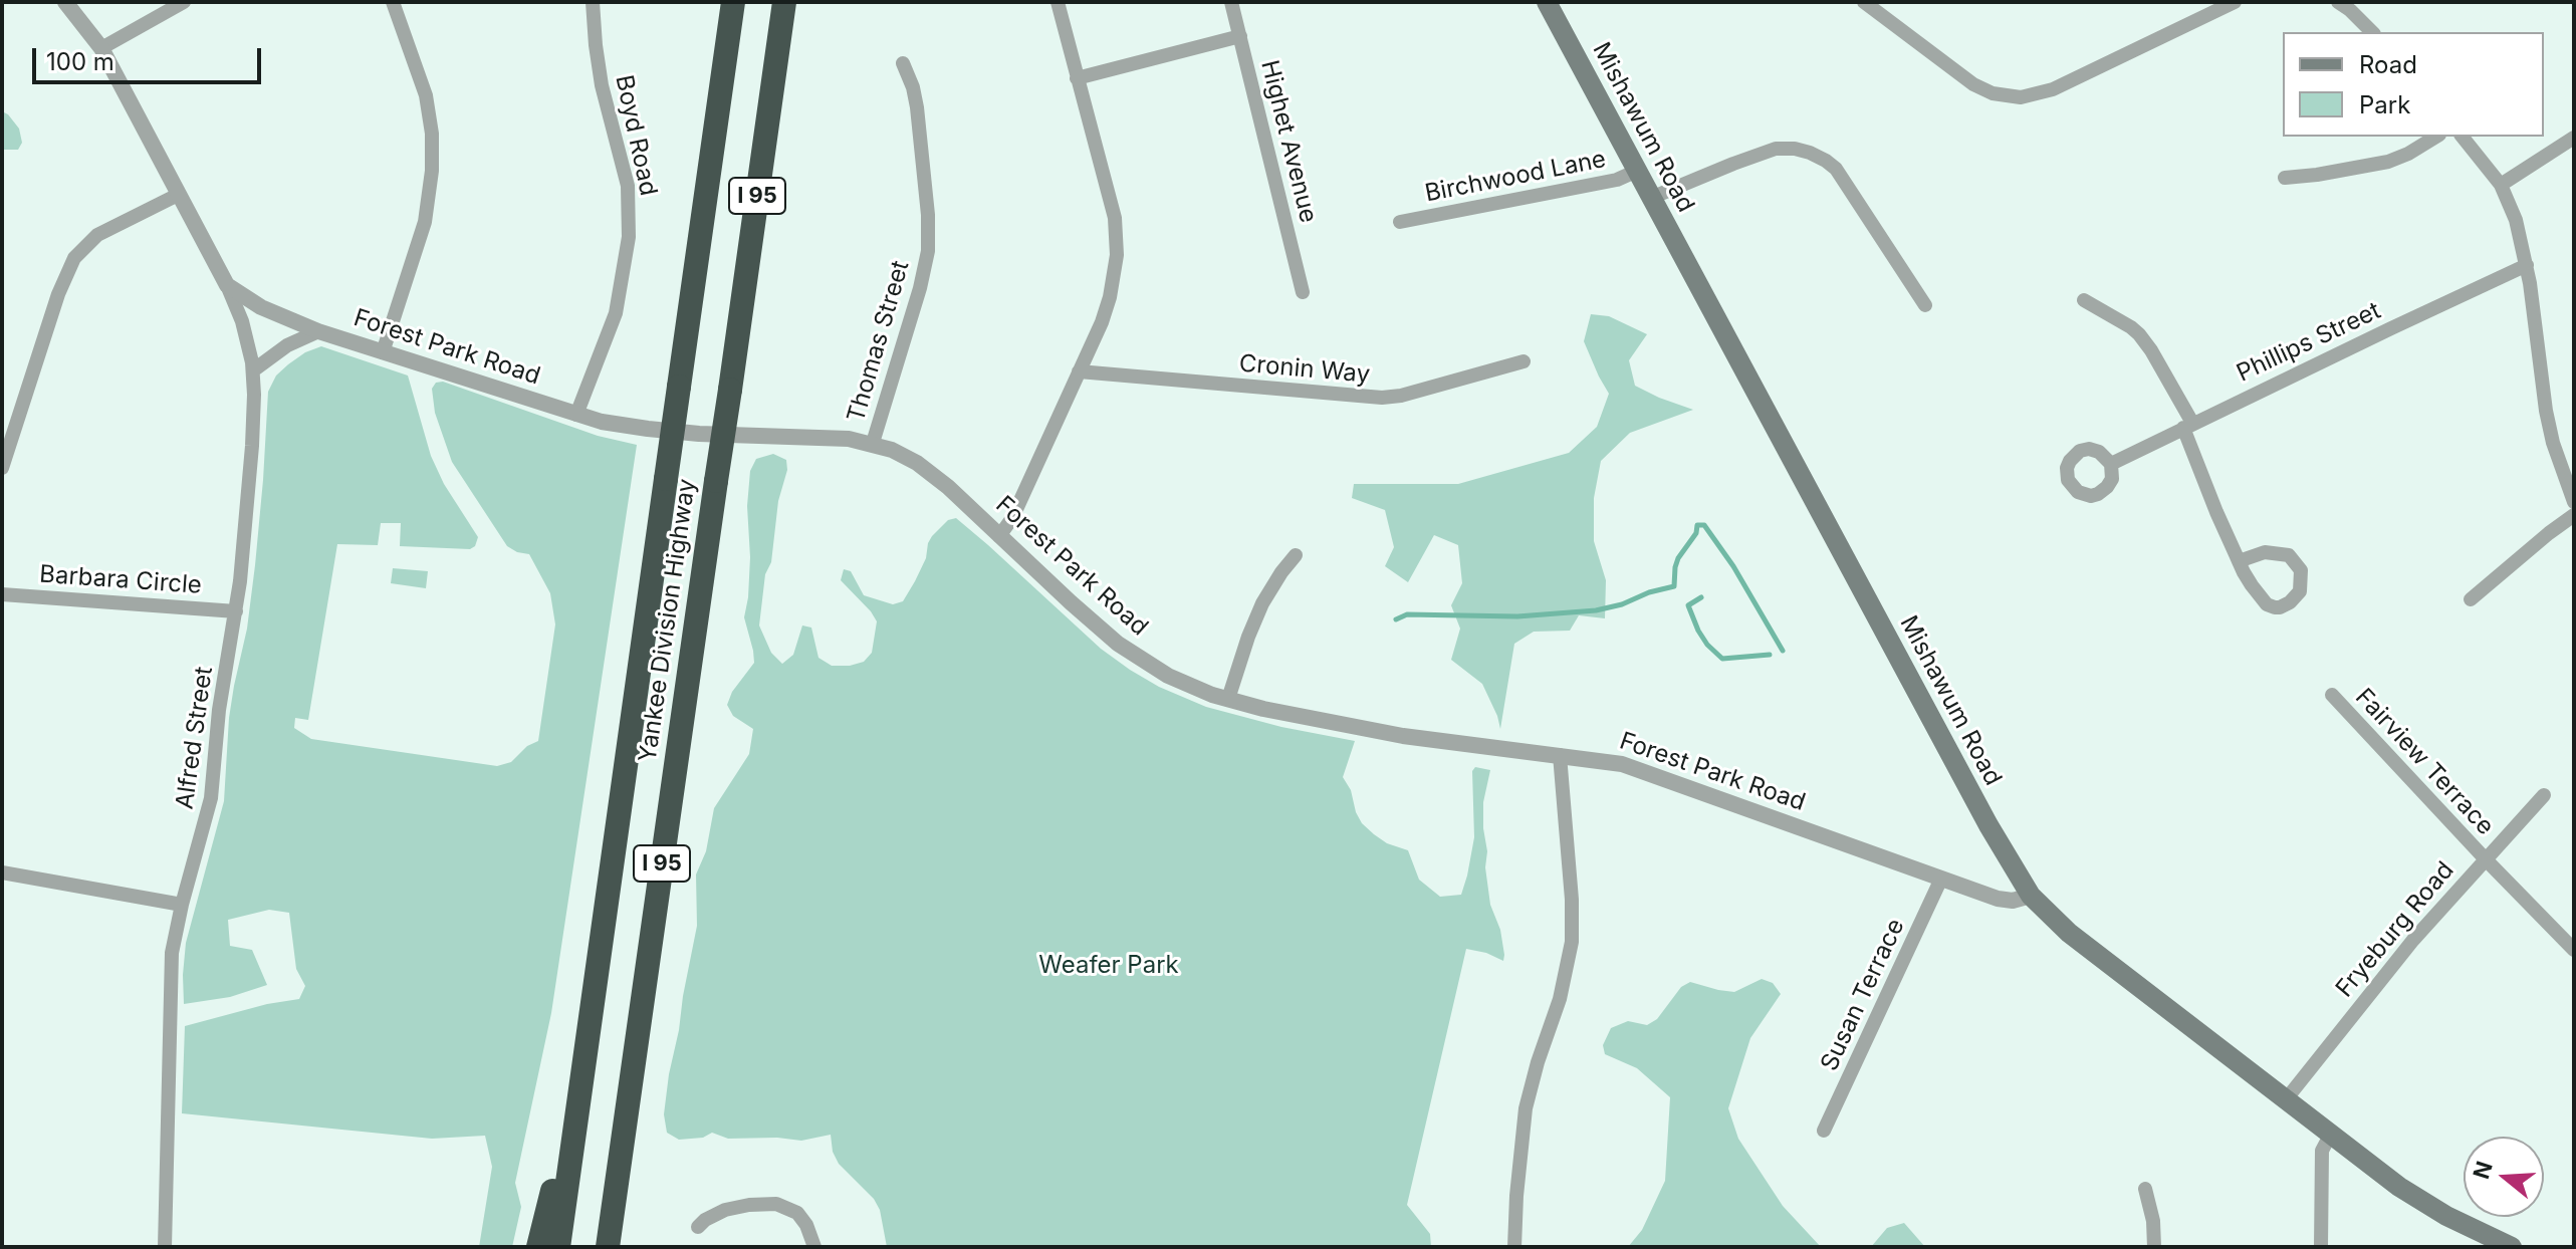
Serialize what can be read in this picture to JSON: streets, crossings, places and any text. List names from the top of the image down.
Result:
{
  "streets": {
    "highway": ["I 95", "Yankee Division Highway"],
    "main road": ["Mishawum Road"],
    "street": [
      "Boyd Road",
      "Highet Avenue",
      "Birchwood Lane",
      "Thomas Street",
      "Phillips Street",
      "Forest Park Road",
      "Cronin Way",
      "Barbara Circle",
      "Alfred Street",
      "Fairview Terrace",
      "Fryeburg Road",
      "Susan Terrace"
    ]
  },
  "crossings": [
    ["Mishawum Road", "Birchwood Lane"],
    ["Mishawum Road", "Forest Park Road"],
    ["Mishawum Road", "Fryeburg Road"],
    ["Boyd Road", "Forest Park Road"],
    ["Thomas Street", "Forest Park Road"],
    ["Forest Park Road", "Alfred Street"],
    ["Forest Park Road", "Susan Terrace"],
    ["Barbara Circle", "Alfred Street"],
    ["Fairview Terrace", "Fryeburg Road"]
  ],
  "parks": ["Weafer Park"],
  "legend": ["Road", "Park"],
  "scale_bar": "100 m",
  "north": "left"
}
